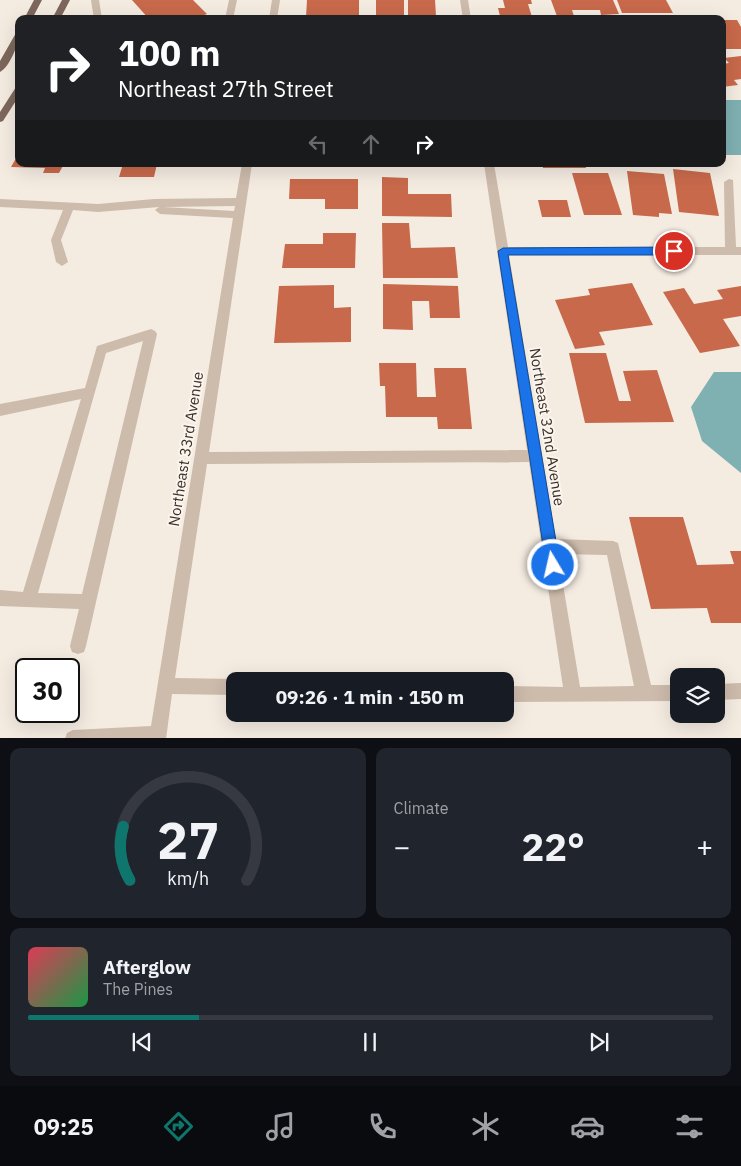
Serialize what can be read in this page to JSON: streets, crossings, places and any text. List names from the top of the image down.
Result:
{
  "streets": {
    "street": ["Northeast 32nd Avenue", "Northeast 33rd Avenue"]
  },
  "page": {
    "turn": ["100 m", "Northeast 27th Street"],
    "limit": "30",
    "trip": "09:26 · 1 min · 150 m",
    "tile": "Climate",
    "heat": ["−", "22°", "+"],
    "song": ["Afterglow", "The Pines"],
    "tabs": "09:25",
    "gauge": ["27", "km/h"]
  }
}
